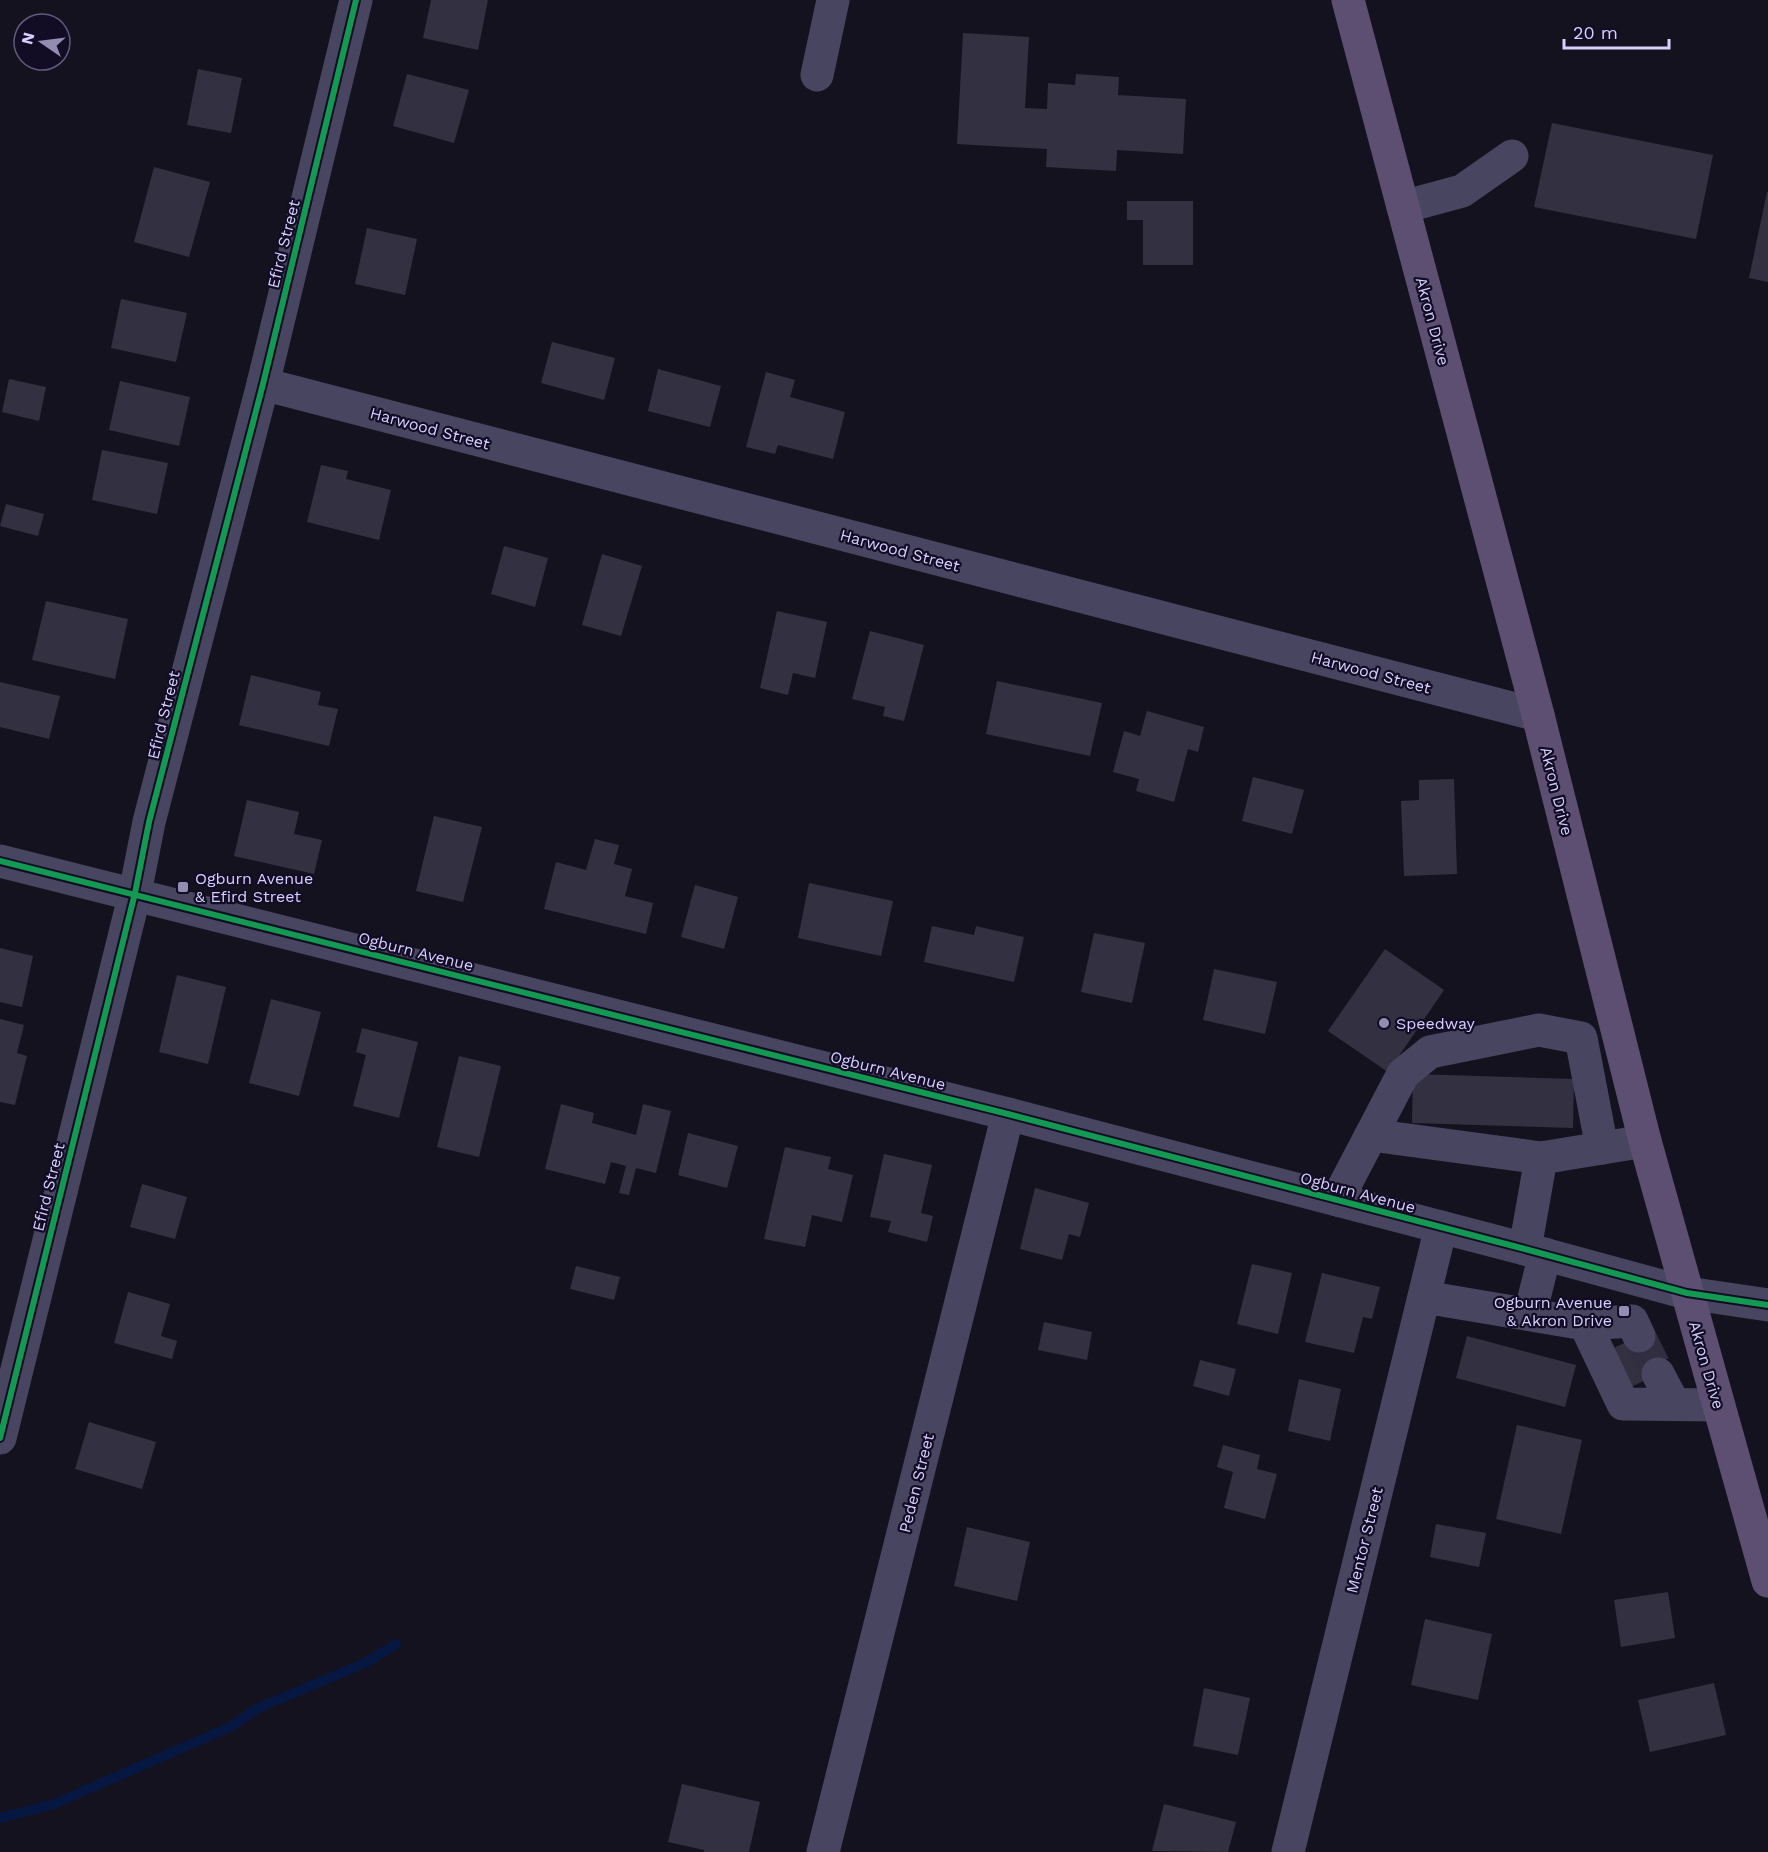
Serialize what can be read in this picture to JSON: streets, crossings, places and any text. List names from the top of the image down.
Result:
{
  "streets": {
    "main road": ["Akron Drive"],
    "street": [
      "Efird Street",
      "Harwood Street",
      "Ogburn Avenue",
      "Peden Street",
      "Mentor Street"
    ]
  },
  "crossings": [
    ["Efird Street", "Harwood Street"],
    ["Efird Street", "Ogburn Avenue"],
    ["Akron Drive", "Harwood Street"],
    ["Akron Drive", "Ogburn Avenue"],
    ["Ogburn Avenue", "Peden Street"],
    ["Ogburn Avenue", "Mentor Street"]
  ],
  "places": {
    "transit": ["Ogburn Avenue & Efird Street", "Ogburn Avenue & Akron Drive"],
    "other": ["Speedway"]
  },
  "scale_bar": "20 m",
  "north": "left"
}
